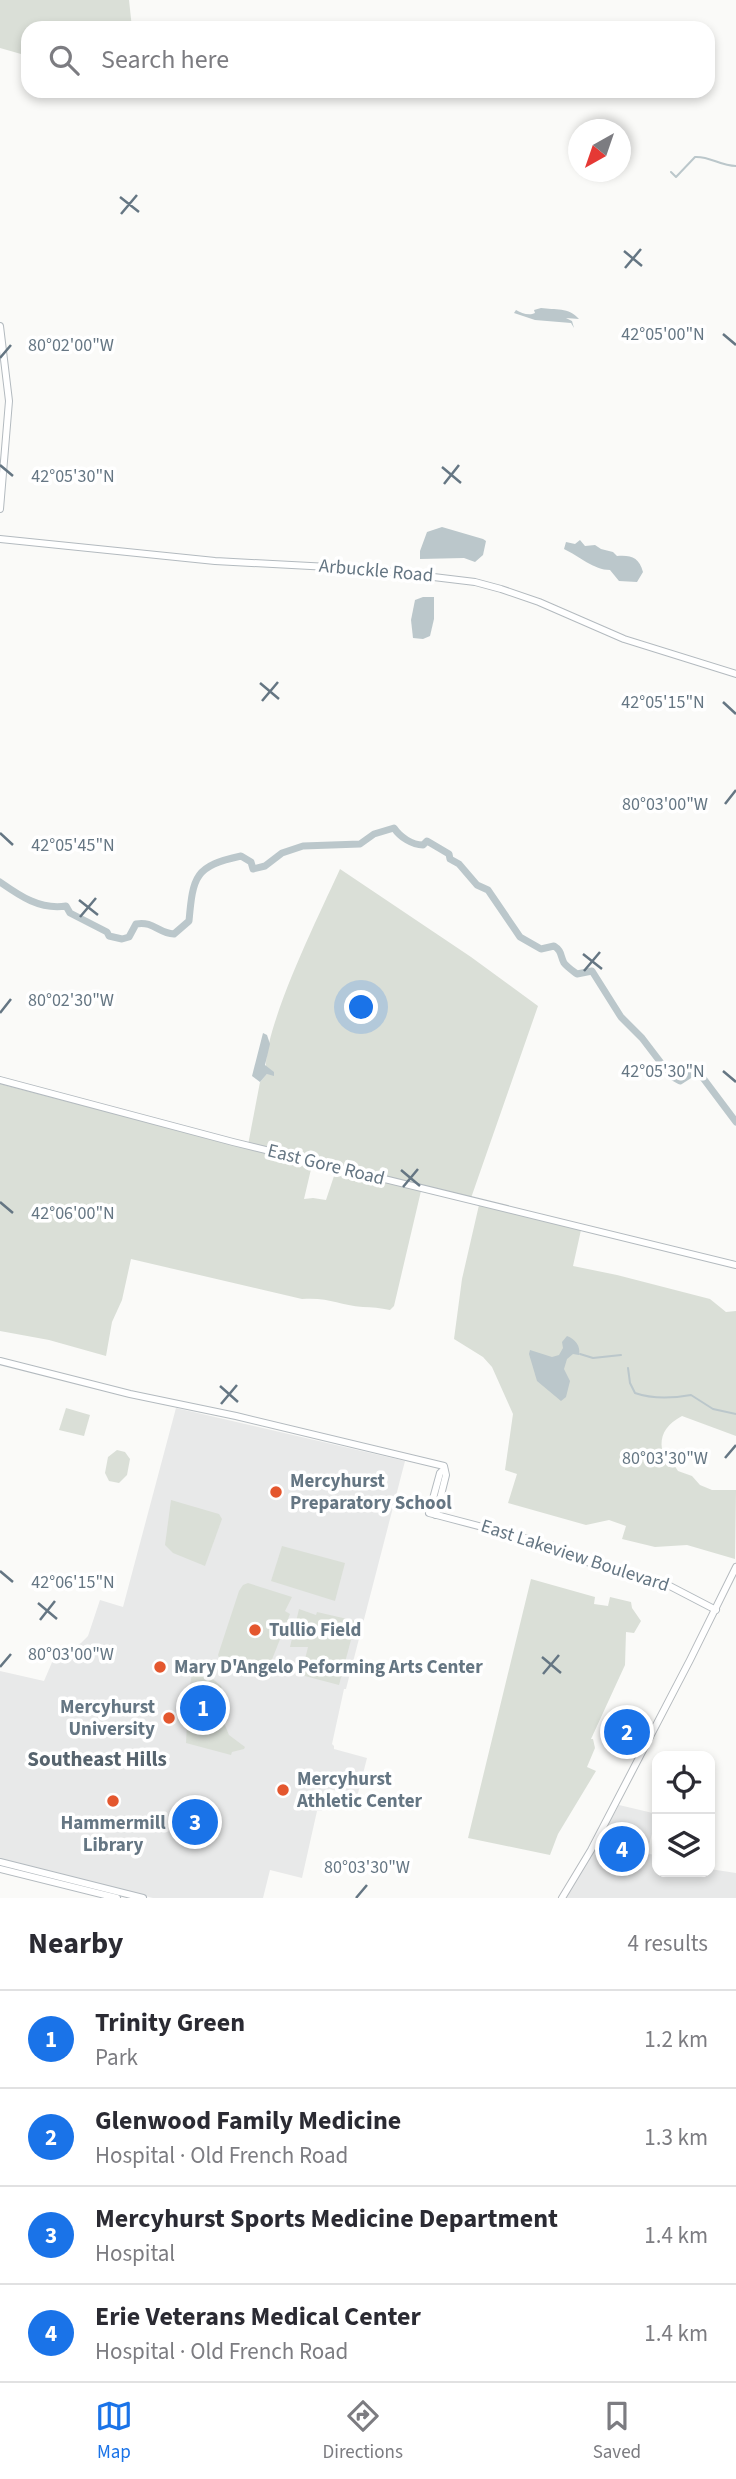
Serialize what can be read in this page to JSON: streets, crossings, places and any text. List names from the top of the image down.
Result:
{
  "streets": {
    "street": ["Arbuckle Road", "East Gore Road", "East Lakeview Boulevard"]
  },
  "districts": ["Southeast Hills"],
  "places": [
    "Mercyhurst Preparatory School",
    "Tullio Field",
    "Mary D'Angelo Peforming Arts Center",
    "Mercyhurst University",
    "Mercyhurst Athletic Center",
    "Hammermill Library"
  ],
  "north": "bottom left",
  "page": {
    "search": "Search here",
    "pins": [
      "1",
      "2",
      "3",
      "4"
    ],
    "heading": ["Nearby", "4 results"],
    "list": [
      {
        "mark": "1",
        "name": "Trinity Green",
        "note": "Park",
        "value": "1.2 km"
      },
      {
        "mark": "2",
        "name": "Glenwood Family Medicine",
        "note": "Hospital · Old French Road",
        "value": "1.3 km"
      },
      {
        "mark": "3",
        "name": "Mercyhurst Sports Medicine Department",
        "note": "Hospital",
        "value": "1.4 km"
      },
      {
        "mark": "4",
        "name": "Erie Veterans Medical Center",
        "note": "Hospital · Old French Road",
        "value": "1.4 km"
      }
    ],
    "nav": ["Map", "Directions", "Saved"]
  },
  "coordinates": [
    "42°05'00\"N",
    "80°02'00\"W",
    "42°05'30\"N",
    "42°05'15\"N",
    "80°03'00\"W",
    "42°05'45\"N",
    "80°02'30\"W",
    "42°06'00\"N",
    "80°03'30\"W",
    "42°06'15\"N"
  ]
}
